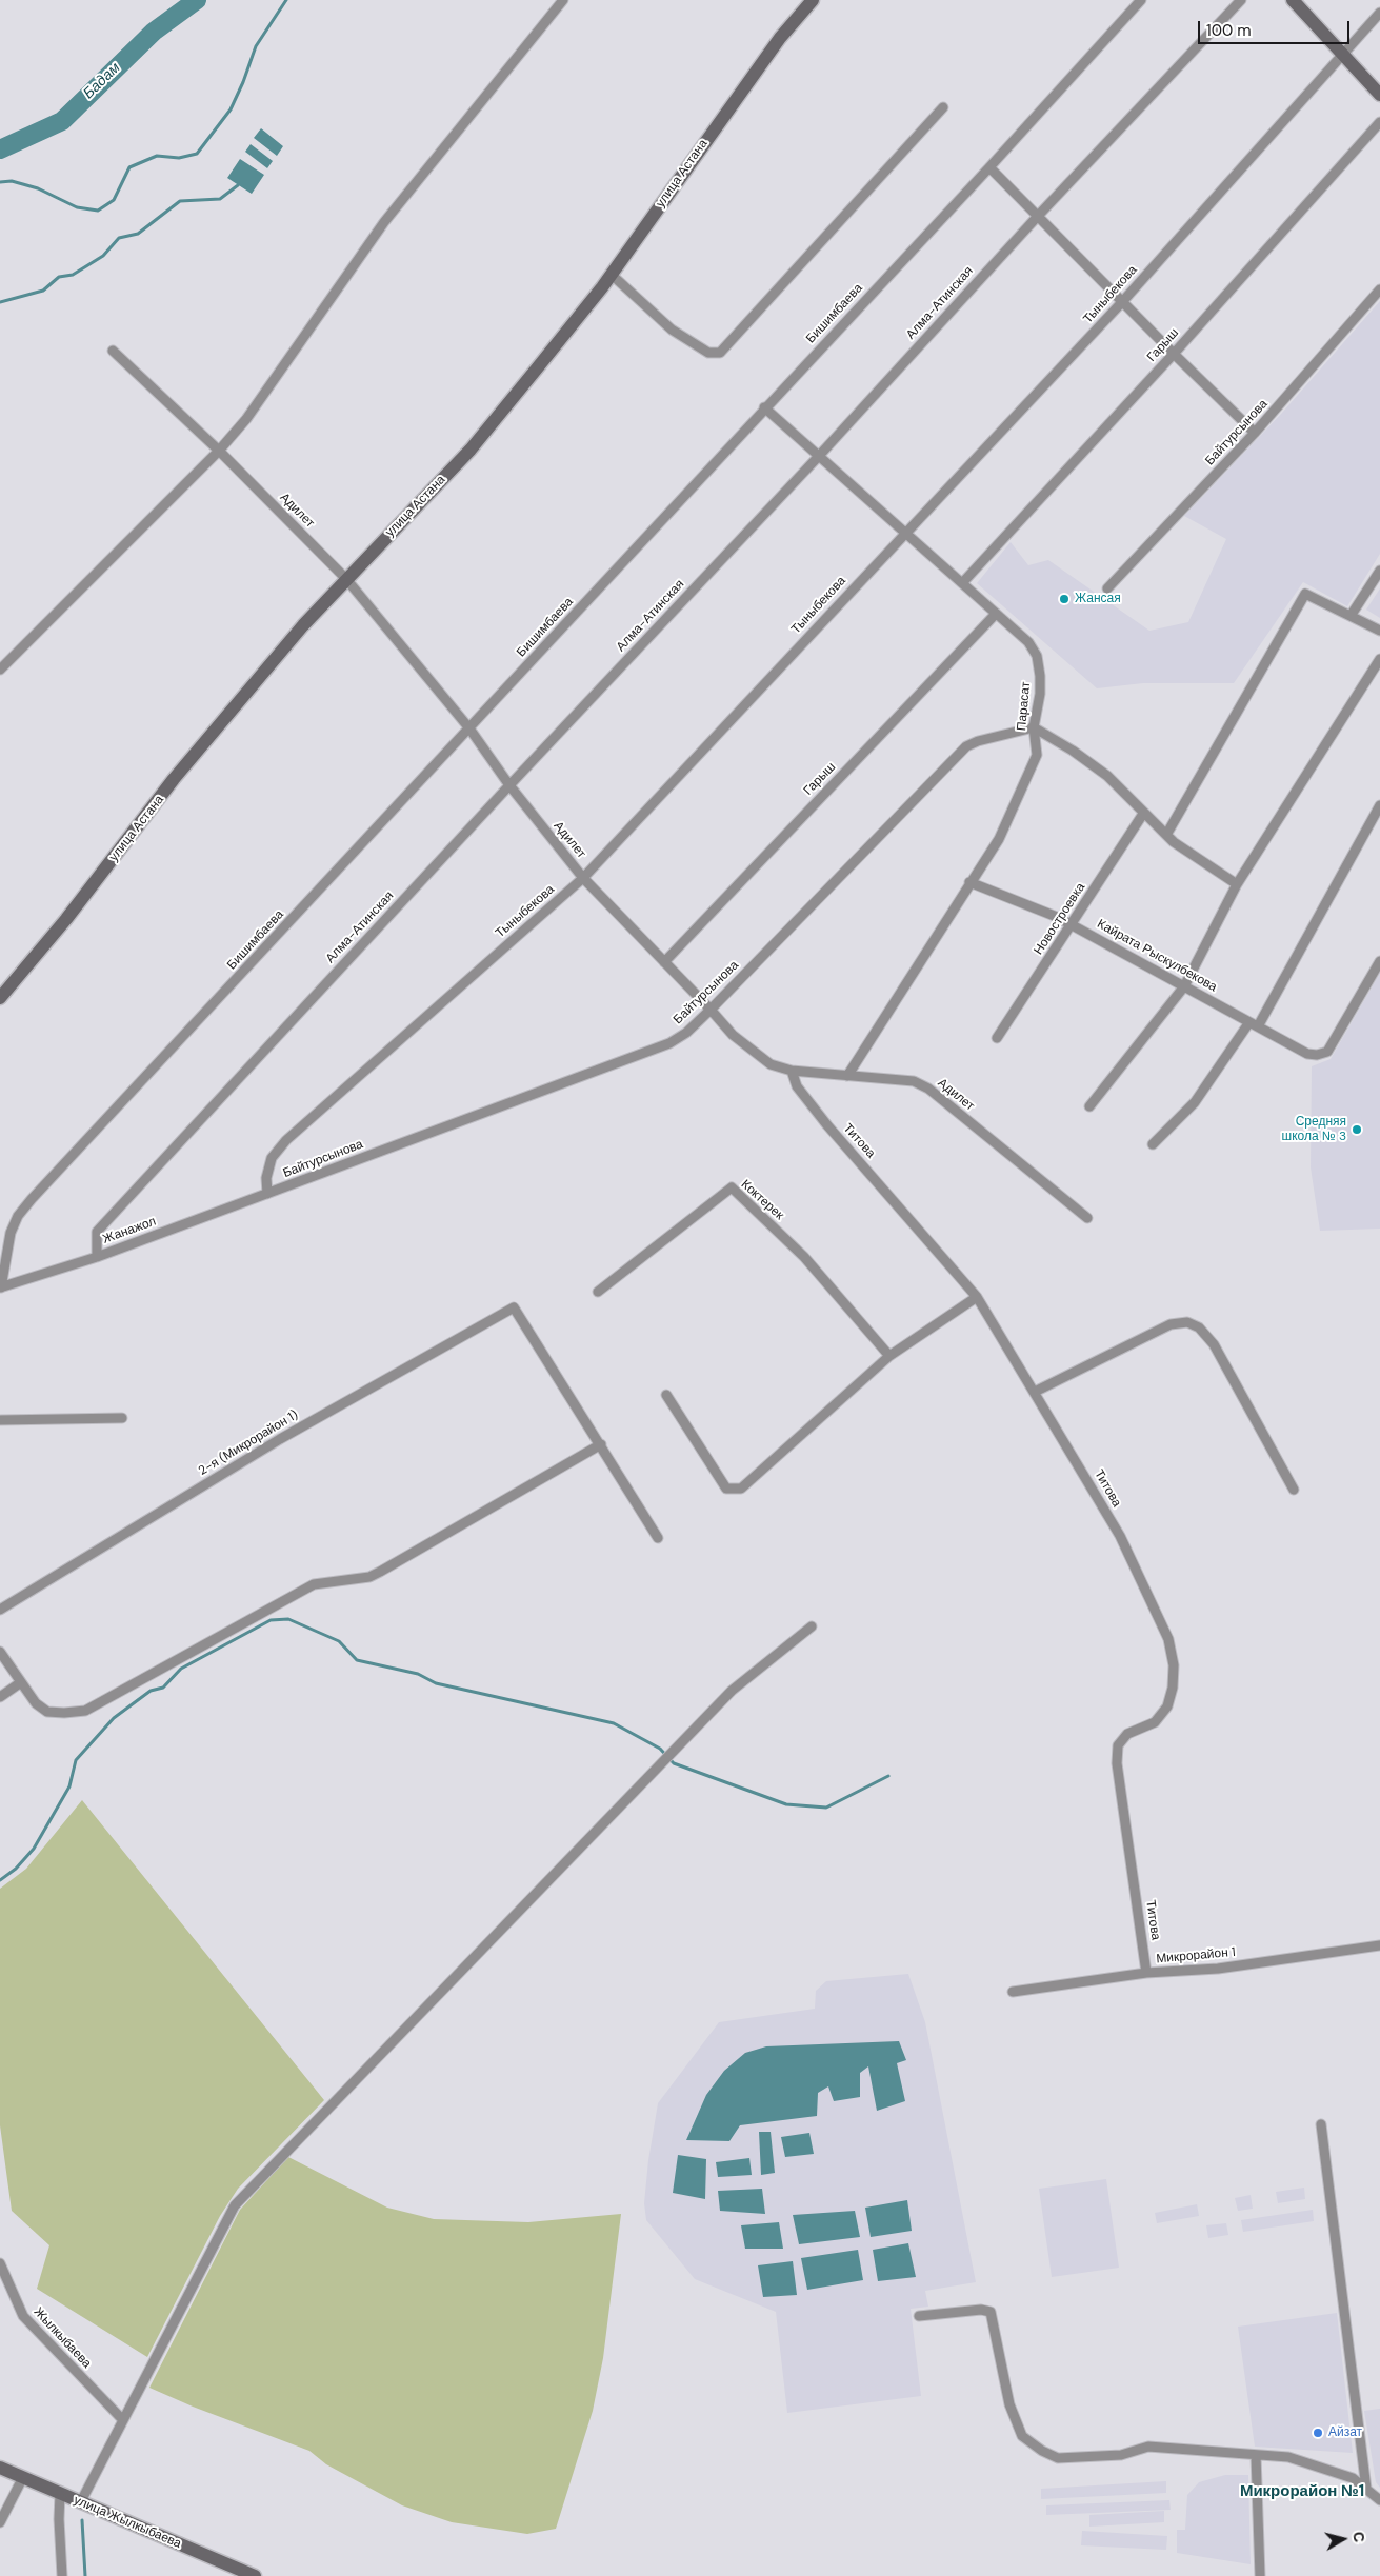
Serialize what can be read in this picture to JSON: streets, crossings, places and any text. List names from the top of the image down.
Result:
{
  "streets": {
    "main road": ["улица Астана", "улица Жылкыбаева"],
    "street": [
      "Тыныбекова",
      "Алма-Атинская",
      "Бишимбаева",
      "Гарыш",
      "Байтурсынова",
      "Адилет",
      "Парасат",
      "Новостроевка",
      "Кайрата Рыскулбекова",
      "Титова",
      "Коктерек",
      "Жанажол",
      "2-я (Микрорайон 1)",
      "Микрорайон 1",
      "Жылкыбаева"
    ]
  },
  "crossings": [
    ["улица Астана", "Адилет"],
    ["Тыныбекова", "Байтурсынова"],
    ["Тыныбекова", "Адилет"],
    ["Тыныбекова", "Парасат"],
    ["Тыныбекова", "Жанажол"],
    ["Алма-Атинская", "Адилет"],
    ["Алма-Атинская", "Парасат"],
    ["Алма-Атинская", "Жанажол"],
    ["Бишимбаева", "Адилет"],
    ["Бишимбаева", "Парасат"],
    ["Бишимбаева", "Жанажол"],
    ["Гарыш", "Адилет"],
    ["Гарыш", "Парасат"],
    ["Байтурсынова", "Адилет"],
    ["Байтурсынова", "Парасат"],
    ["Байтурсынова", "Жанажол"],
    ["Адилет", "Парасат"],
    ["Адилет", "Титова"],
    ["Парасат", "Кайрата Рыскулбекова"],
    ["Новостроевка", "Кайрата Рыскулбекова"],
    ["Титова", "Микрорайон 1"]
  ],
  "districts": ["Микрорайон №1"],
  "water": ["Бадам"],
  "places": ["Жансая", "Средняя школа № 3", "Айзат"],
  "scale_bar": "100 m",
  "north": "right"
}
